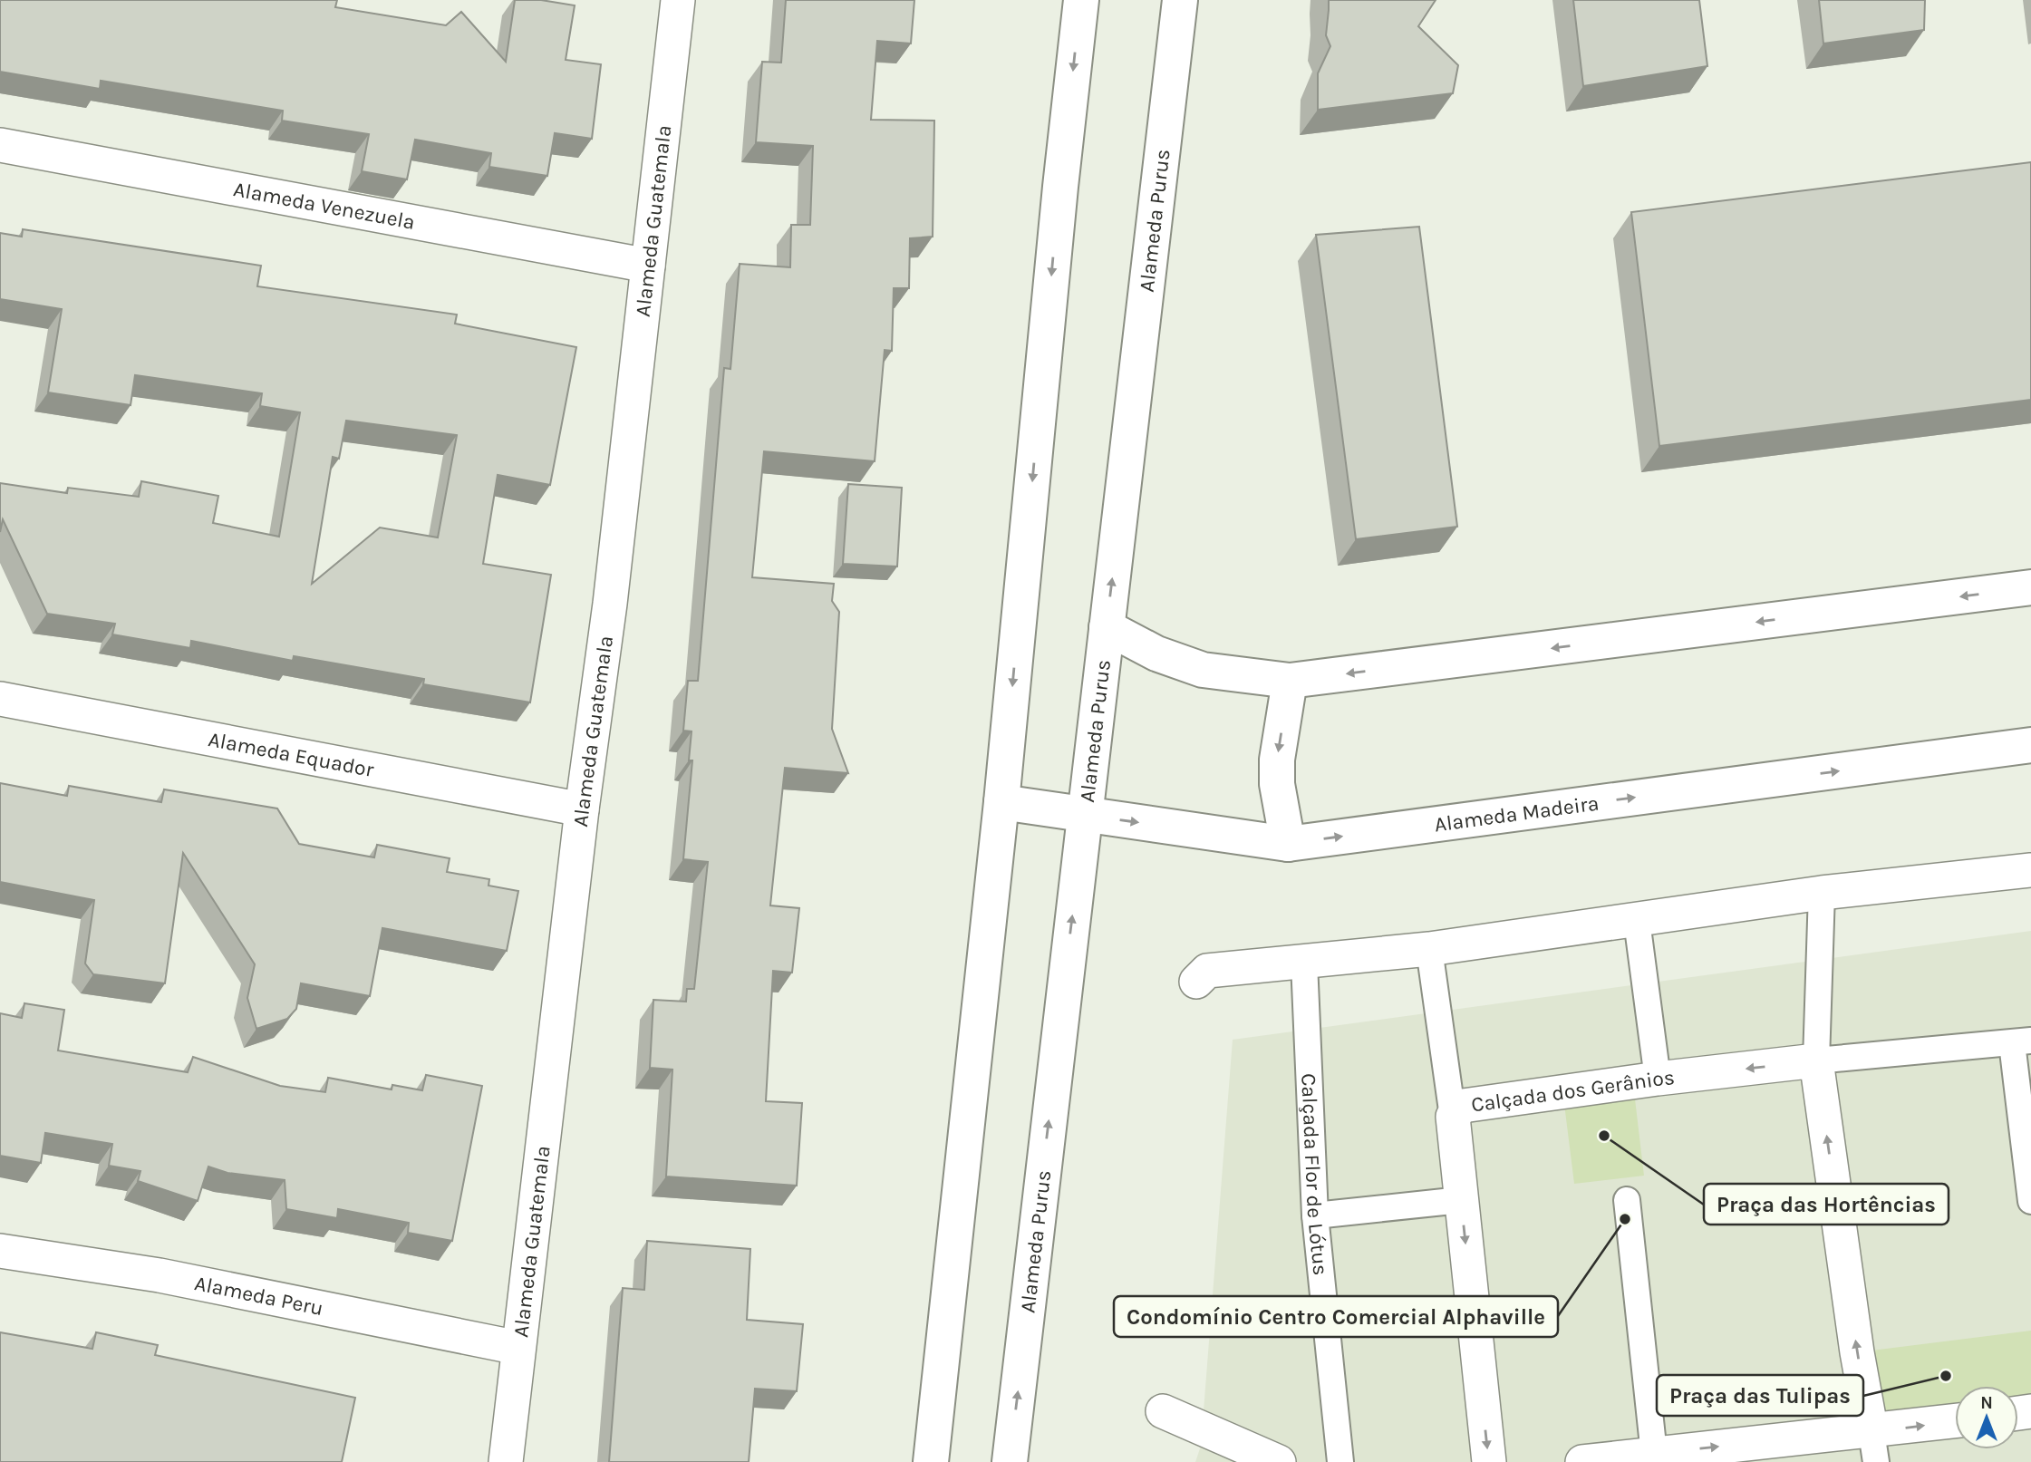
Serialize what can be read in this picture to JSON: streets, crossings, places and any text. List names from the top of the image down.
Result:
{
  "streets": {
    "main road": ["Alameda Purus", "Alameda Madeira"],
    "street": [
      "Alameda Venezuela",
      "Alameda Guatemala",
      "Alameda Equador",
      "Calçada dos Gerânios",
      "Calçada Flor de Lótus",
      "Alameda Peru"
    ]
  },
  "crossings": [
    ["Alameda Venezuela", "Alameda Guatemala"],
    ["Alameda Purus", "Alameda Madeira"],
    ["Alameda Guatemala", "Alameda Equador"],
    ["Alameda Guatemala", "Alameda Peru"]
  ],
  "places": ["Praça das Hortências", "Condomínio Centro Comercial Alphaville", "Praça das Tulipas"],
  "north": "top"
}
